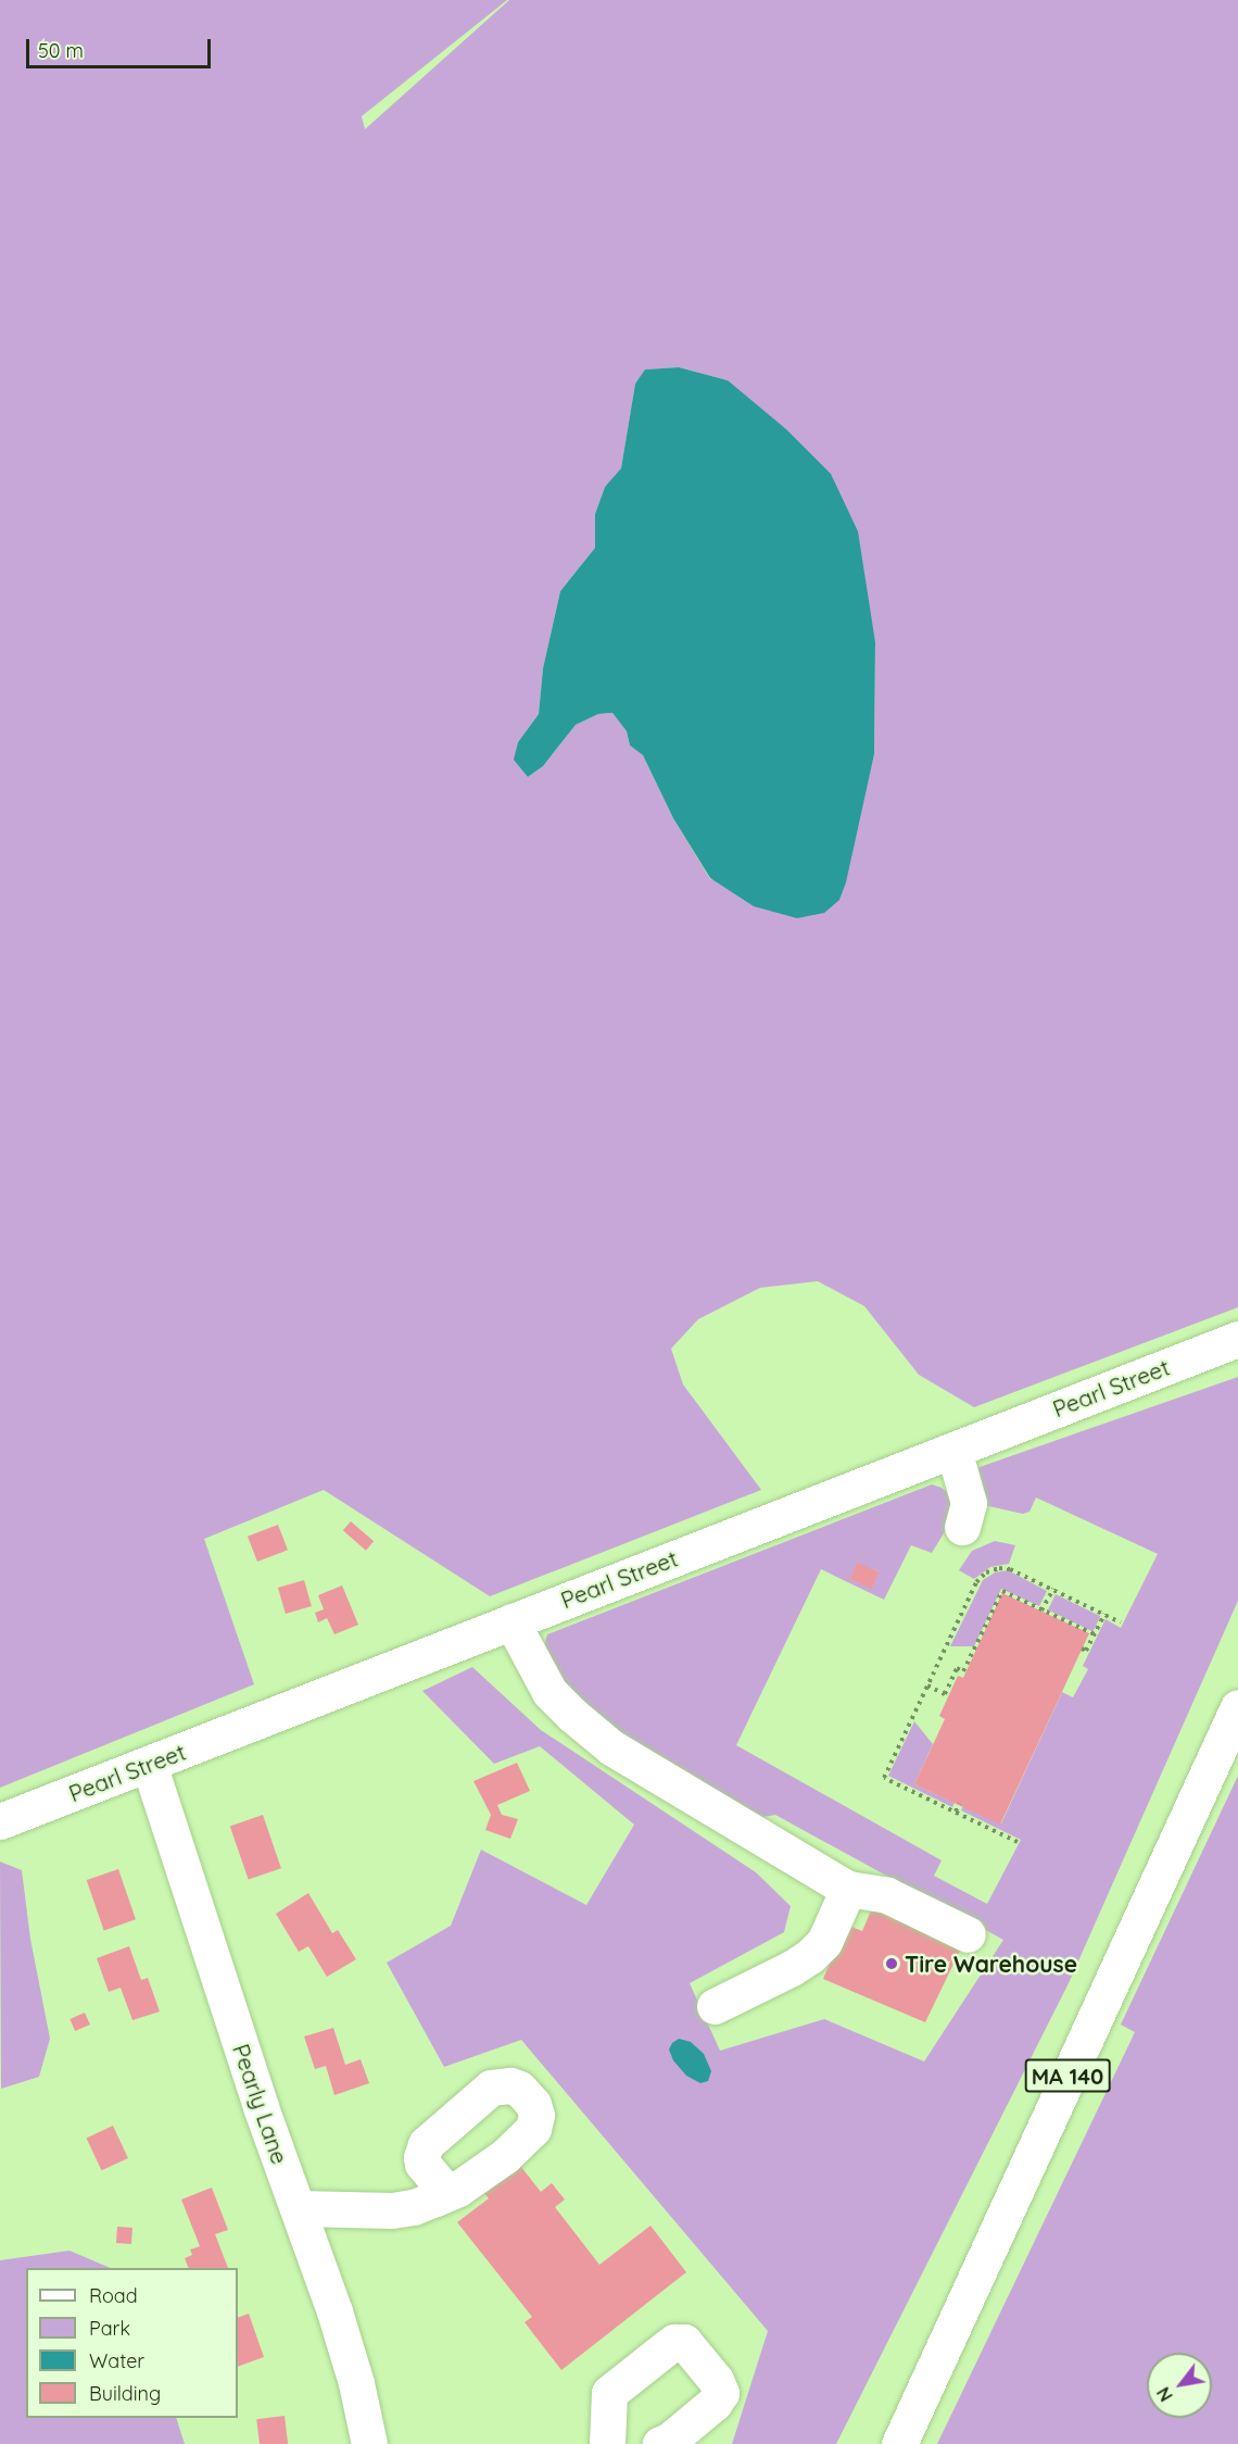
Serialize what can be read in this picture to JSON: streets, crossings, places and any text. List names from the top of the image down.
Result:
{
  "streets": {
    "main road": ["Pearl Street", "MA 140", "Pearly Lane"]
  },
  "crossings": [
    ["Pearl Street", "Pearly Lane"]
  ],
  "places": ["Tire Warehouse"],
  "legend": [
    "Road",
    "Park",
    "Water",
    "Building"
  ],
  "scale_bar": "50 m",
  "north": "bottom left"
}
